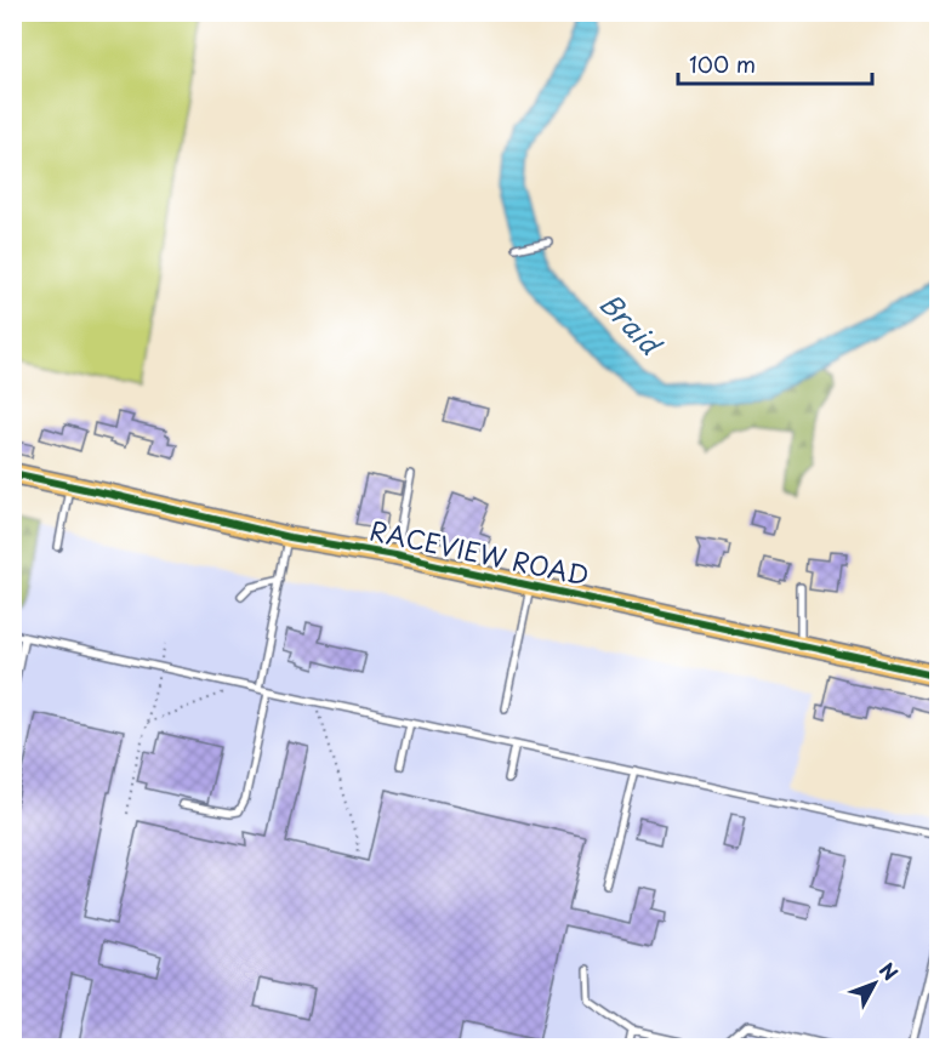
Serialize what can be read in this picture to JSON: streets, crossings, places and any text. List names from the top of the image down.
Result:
{
  "streets": {
    "main road": ["RACEVIEW ROAD"]
  },
  "water": ["Braid"],
  "scale_bar": "100 m",
  "north": "top right"
}
